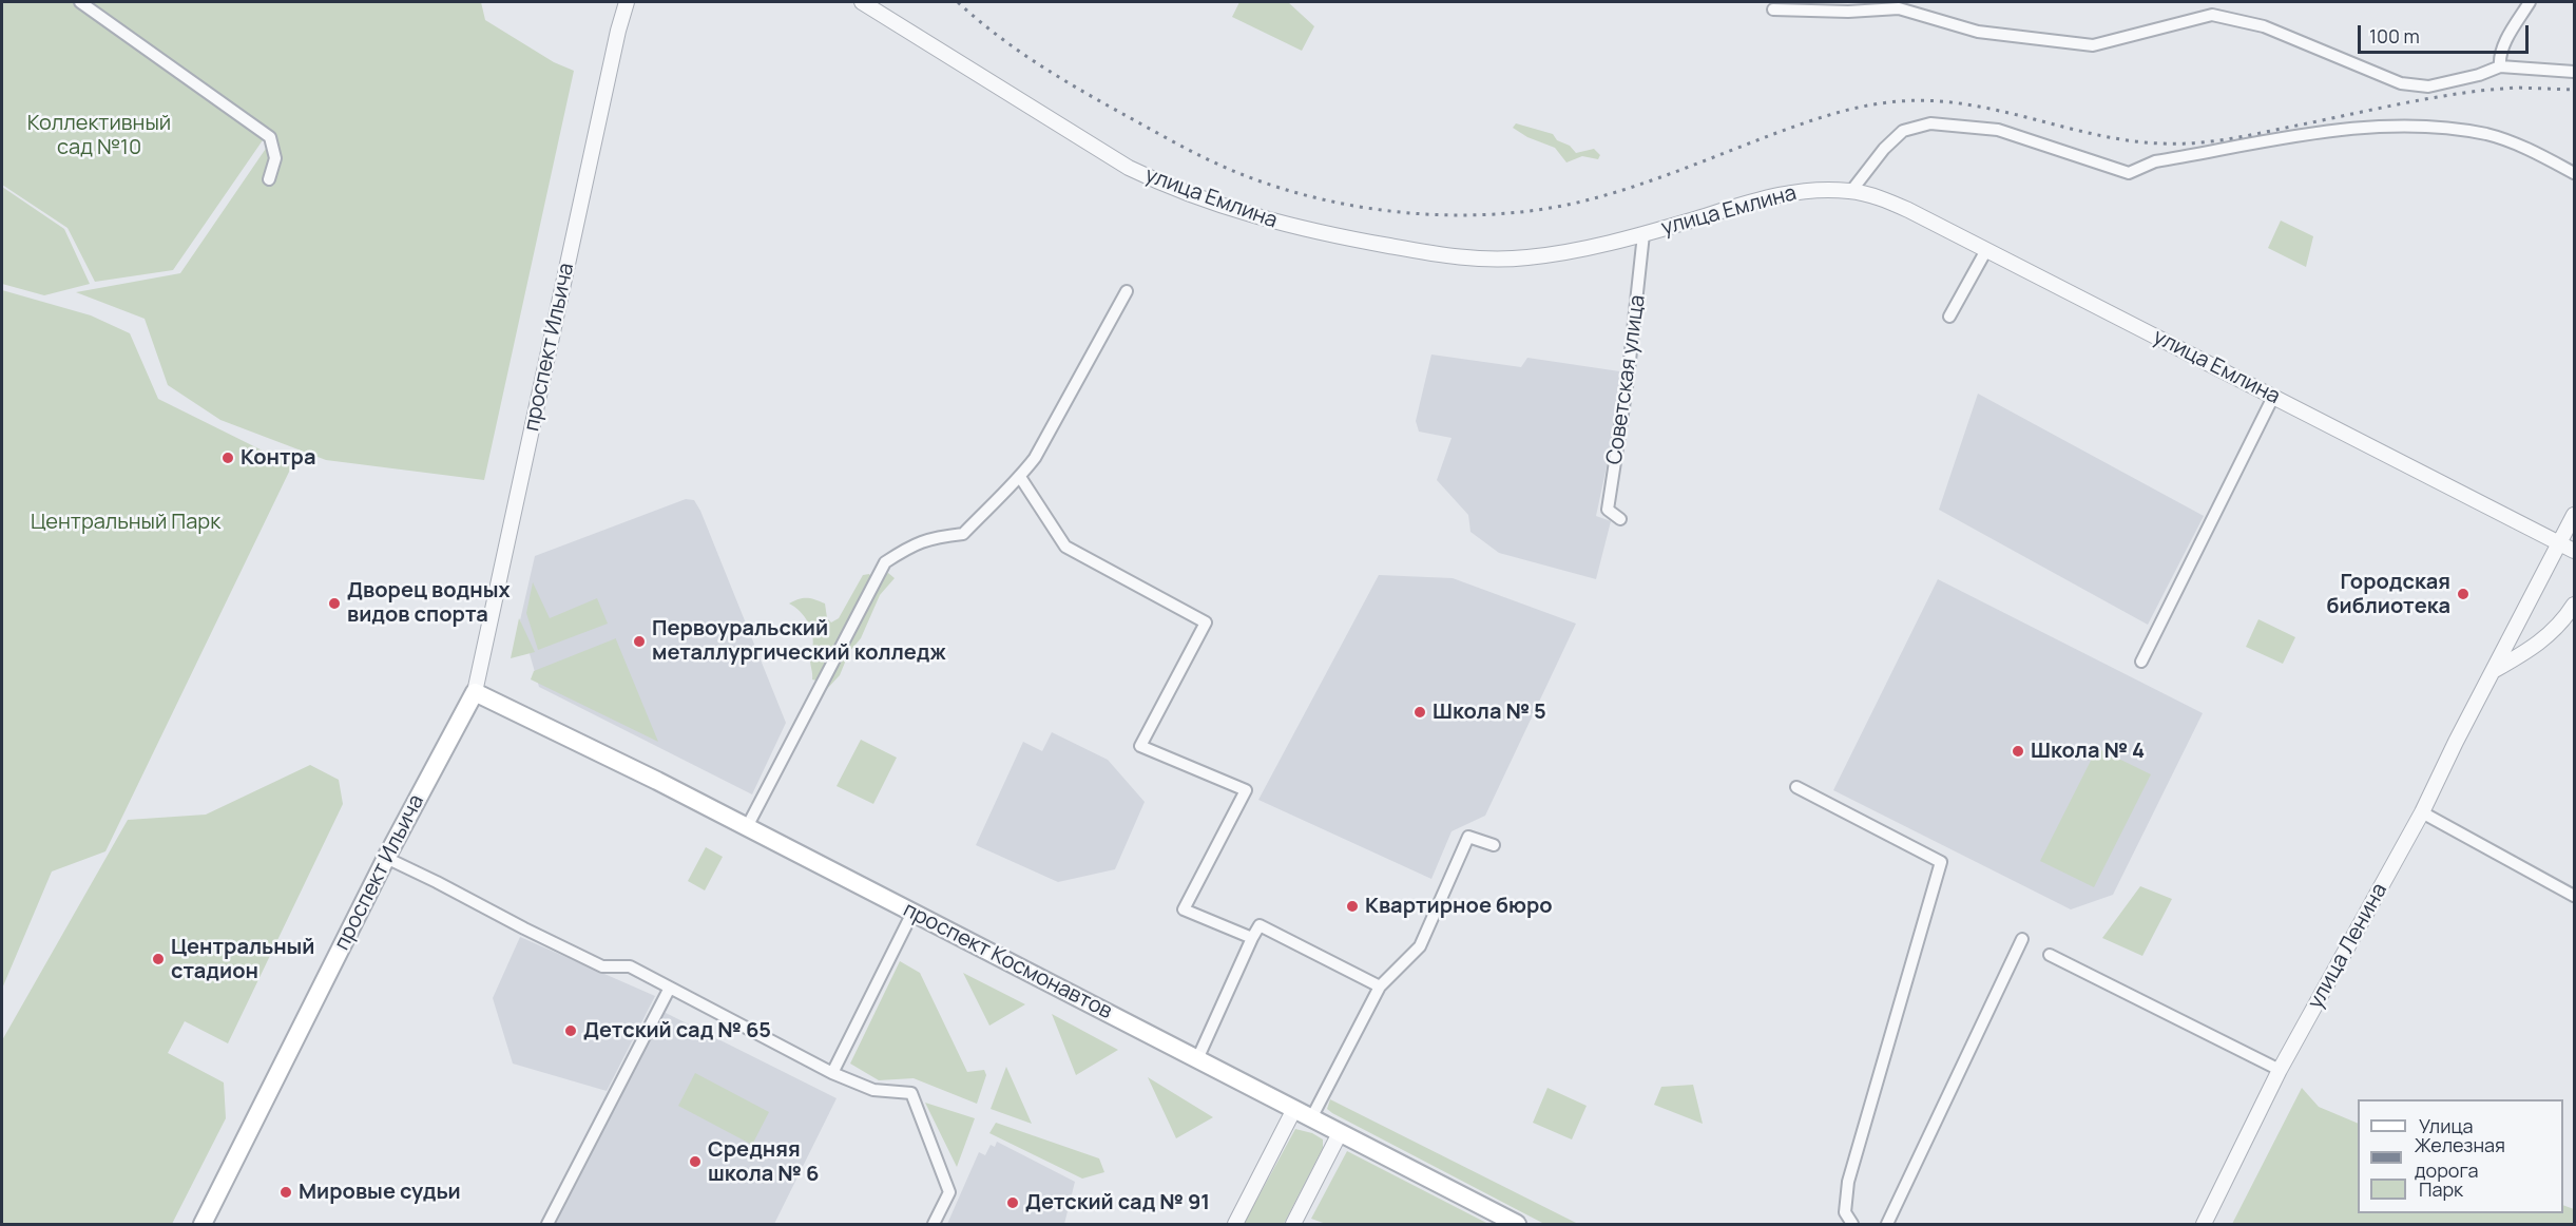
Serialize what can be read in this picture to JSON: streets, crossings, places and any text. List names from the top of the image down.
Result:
{
  "streets": {
    "main road": ["проспект Ильича", "проспект Космонавтов"],
    "street": ["улица Емлина", "Советская улица", "улица Ленина"]
  },
  "crossings": [
    ["улица Емлина", "Советская улица"],
    ["улица Емлина", "улица Ленина"],
    ["проспект Ильича", "проспект Космонавтов"]
  ],
  "parks": ["Коллективный сад №10", "Центральный Парк"],
  "places": [
    "Контра",
    "Городская библиотека",
    "Дворец водных видов спорта",
    "Первоуральский металлургический колледж",
    "Школа № 5",
    "Школа № 4",
    "Квартирное бюро",
    "Центральный стадион",
    "Детский сад № 65",
    "Средняя школа № 6",
    "Мировые судьи",
    "Детский сад № 91"
  ],
  "legend": ["Улица", "Железная дорога", "Парк"],
  "scale_bar": "100 m"
}
